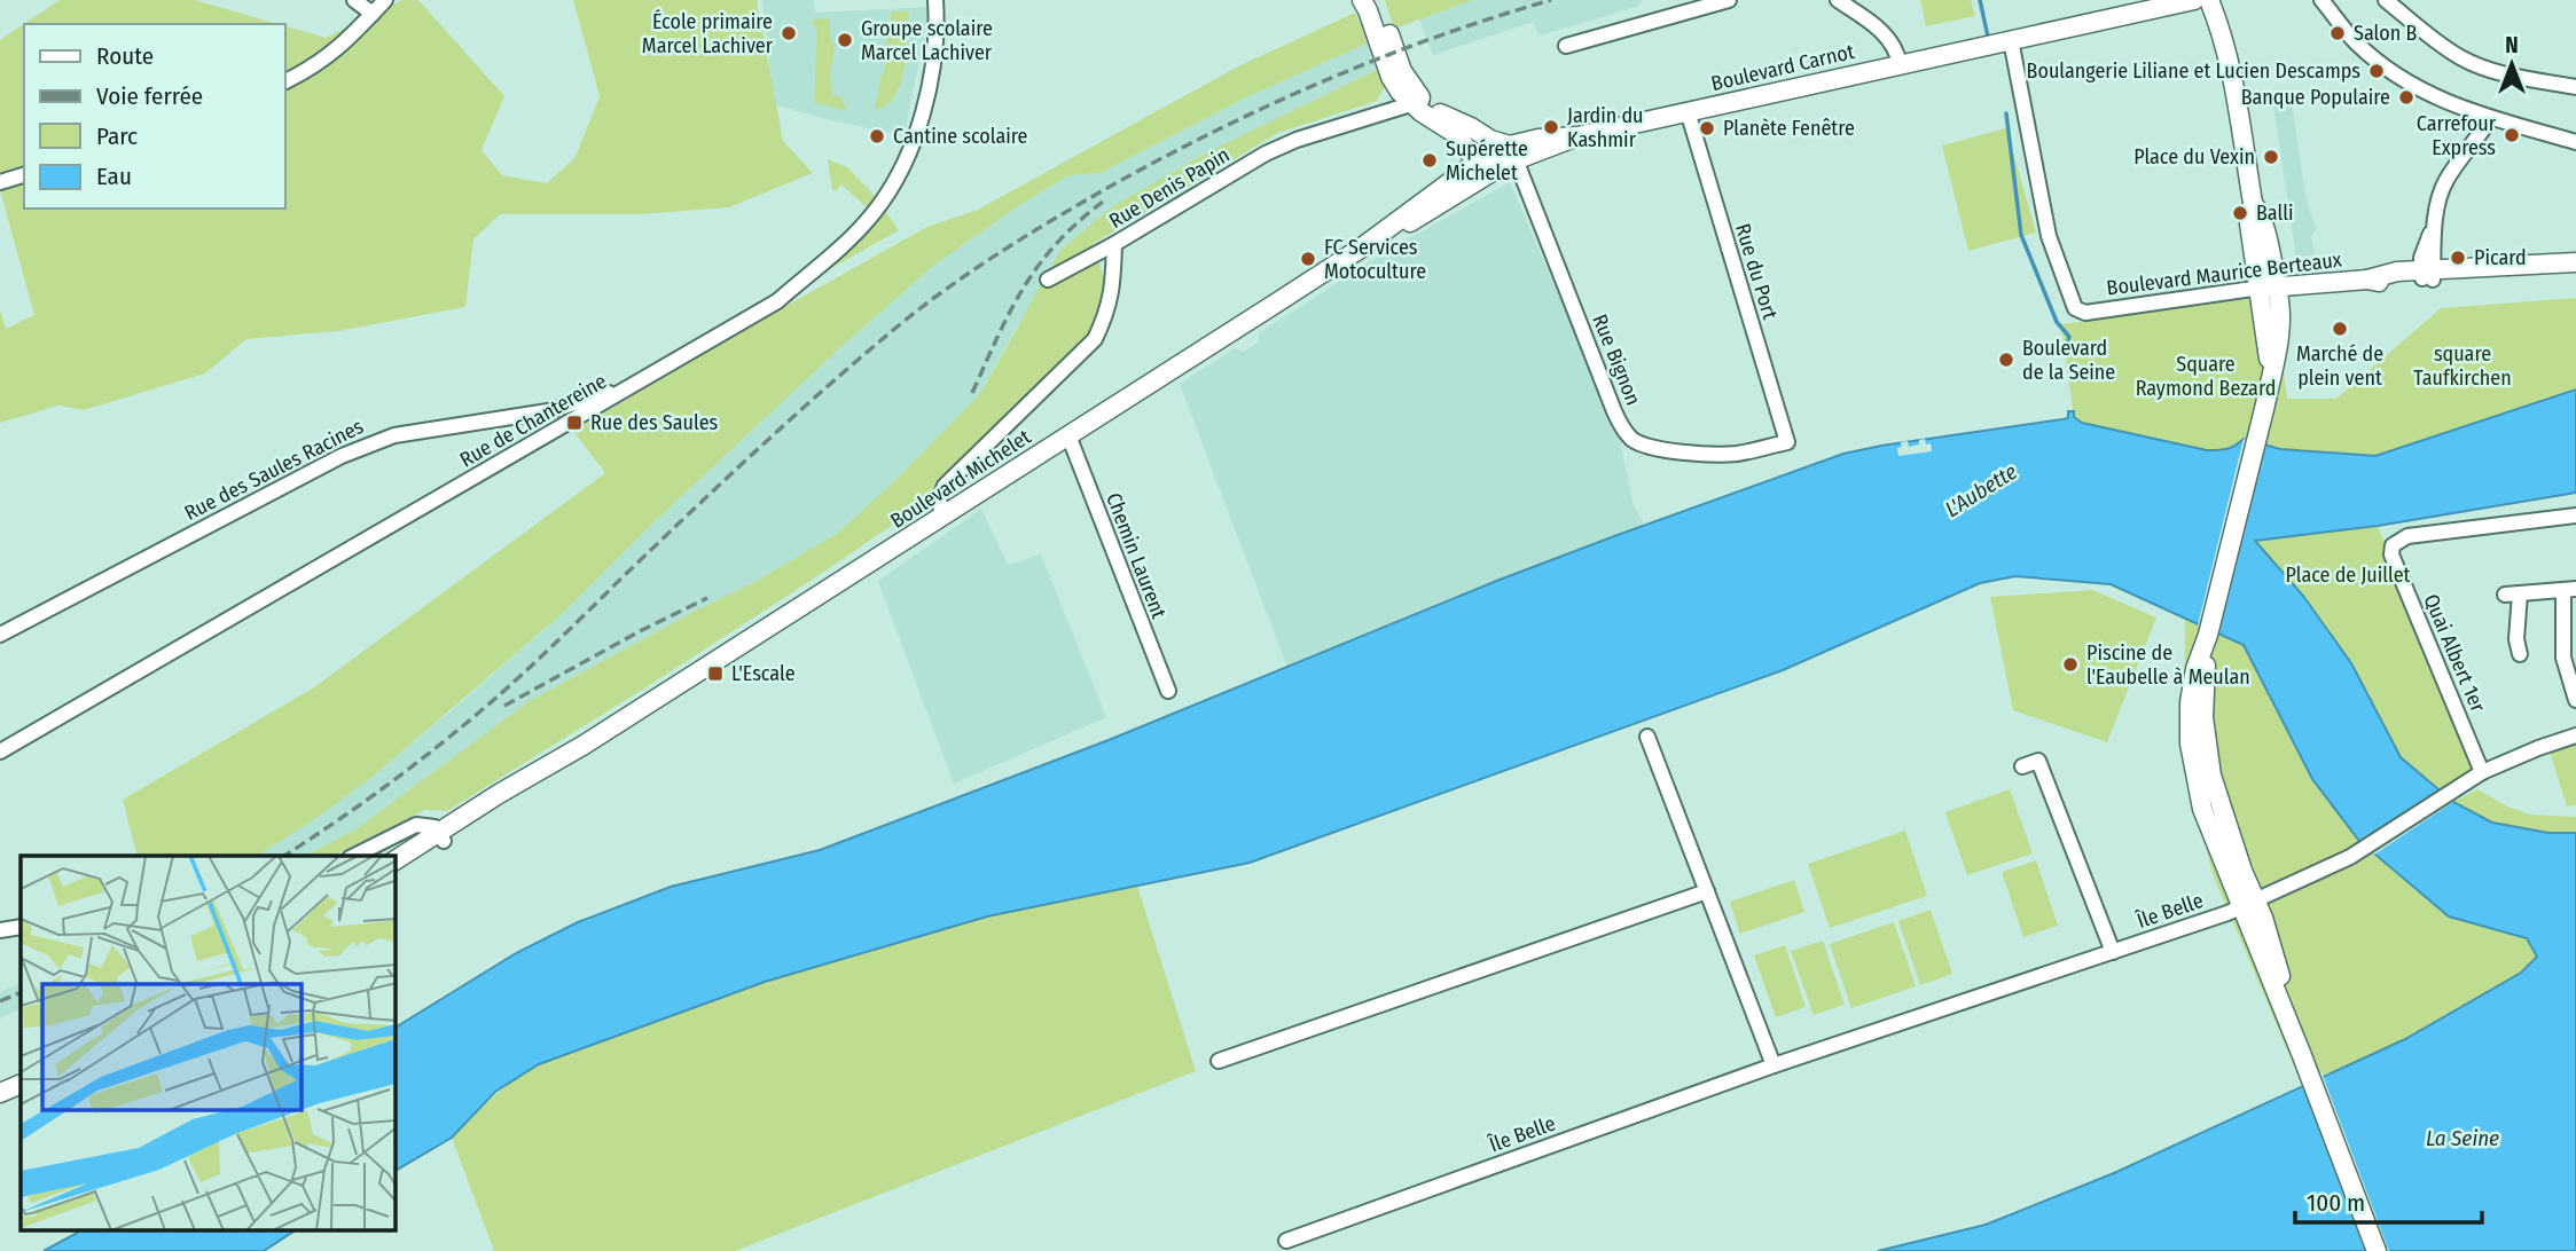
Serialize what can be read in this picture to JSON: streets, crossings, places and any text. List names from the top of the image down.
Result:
{
  "streets": {
    "main road": ["Boulevard Carnot", "Boulevard Maurice Berteaux", "Boulevard Michelet"],
    "street": [
      "Rue Denis Papin",
      "Rue du Port",
      "Rue Bignon",
      "Rue de Chantereine",
      "Rue des Saules Racines",
      "Chemin Laurent",
      "Quai Albert 1er",
      "Île Belle"
    ]
  },
  "crossings": [
    ["Boulevard Carnot", "Rue du Port"],
    ["Boulevard Carnot", "Boulevard Maurice Berteaux"],
    ["Boulevard Carnot", "Rue Bignon"],
    ["Boulevard Carnot", "Boulevard Michelet"],
    ["Rue Denis Papin", "Boulevard Michelet"],
    ["Rue du Port", "Rue Bignon"],
    ["Rue Bignon", "Boulevard Michelet"],
    ["Rue de Chantereine", "Rue des Saules Racines"],
    ["Boulevard Michelet", "Chemin Laurent"],
    ["Quai Albert 1er", "Île Belle"]
  ],
  "water": ["L'Aubette", "La Seine"],
  "parks": ["square Taufkirchen", "Square Raymond Bezard", "Place de Juillet"],
  "places": {
    "other": [
      "École primaire Marcel Lachiver",
      "Salon B",
      "Groupe scolaire Marcel Lachiver",
      "Boulangerie Liliane et Lucien Descamps",
      "Banque Populaire",
      "Jardin du Kashmir",
      "Planète Fenêtre",
      "Carrefour Express",
      "Cantine scolaire",
      "Place du Vexin",
      "Supérette Michelet",
      "Balli",
      "Picard",
      "FC Services Motoculture",
      "Marché de plein vent",
      "Boulevard de la Seine",
      "Piscine de l'Eaubelle à Meulan"
    ],
    "transit": ["Rue des Saules", "L'Escale"]
  },
  "legend": [
    "Route",
    "Voie ferrée",
    "Parc",
    "Eau"
  ],
  "scale_bar": "100 m",
  "north": "top"
}
